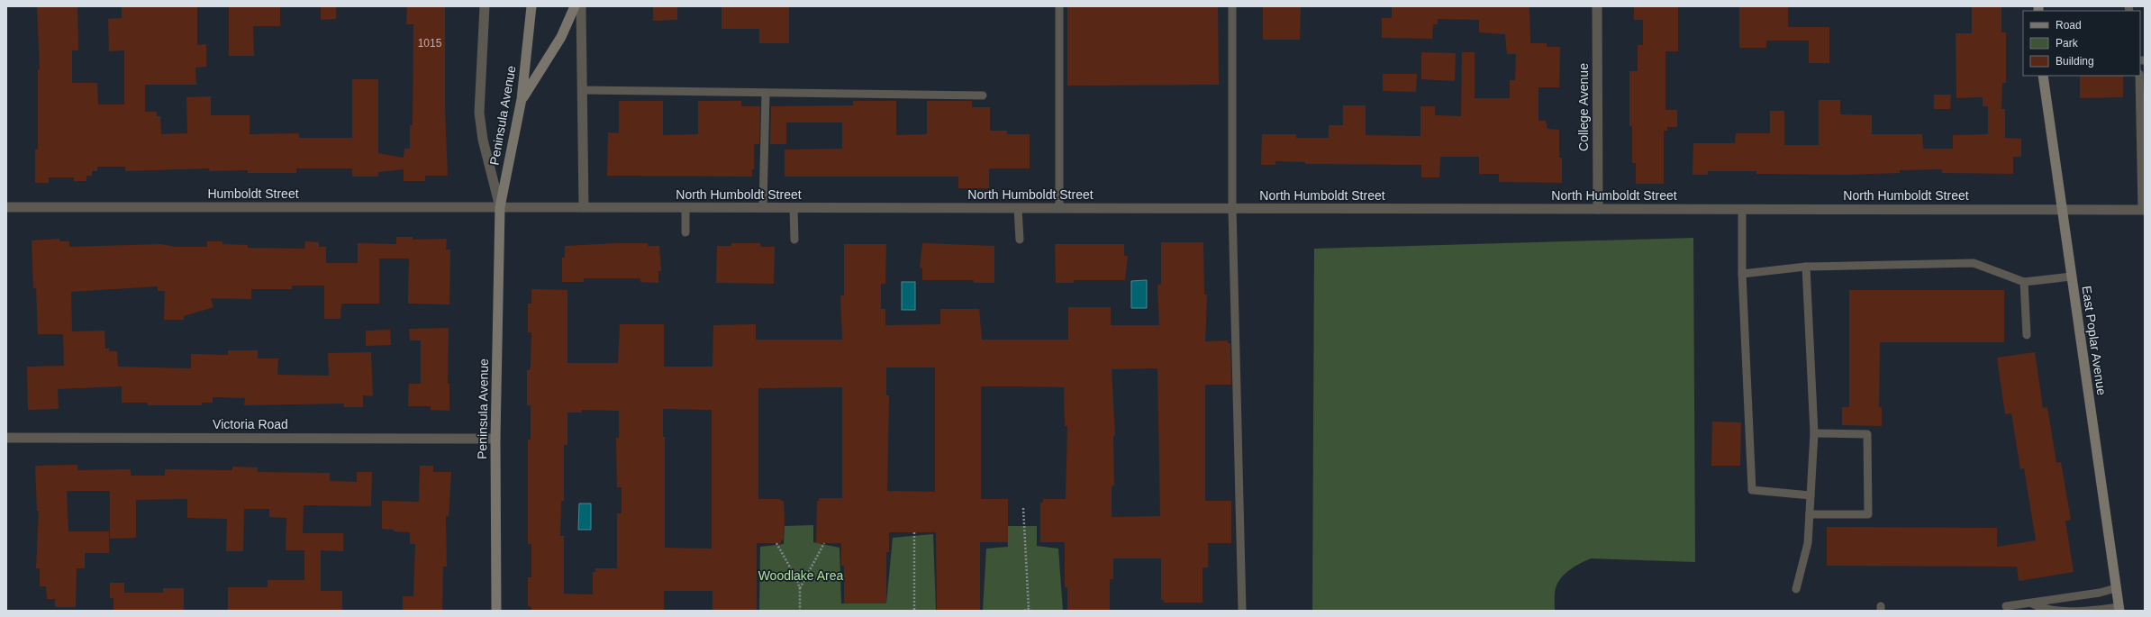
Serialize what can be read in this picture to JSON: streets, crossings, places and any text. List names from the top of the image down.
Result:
{
  "streets": {
    "main road": ["Peninsula Avenue", "East Poplar Avenue"],
    "street": [
      "College Avenue",
      "Humboldt Street",
      "North Humboldt Street",
      "Victoria Road"
    ]
  },
  "crossings": [
    ["College Avenue", "North Humboldt Street"],
    ["Peninsula Avenue", "Humboldt Street"],
    ["Peninsula Avenue", "North Humboldt Street"],
    ["Peninsula Avenue", "Victoria Road"],
    ["Humboldt Street", "North Humboldt Street"],
    ["North Humboldt Street", "East Poplar Avenue"]
  ],
  "parks": ["Woodlake Area"],
  "house_numbers": ["1015"],
  "legend": ["Road", "Park", "Building"]
}
